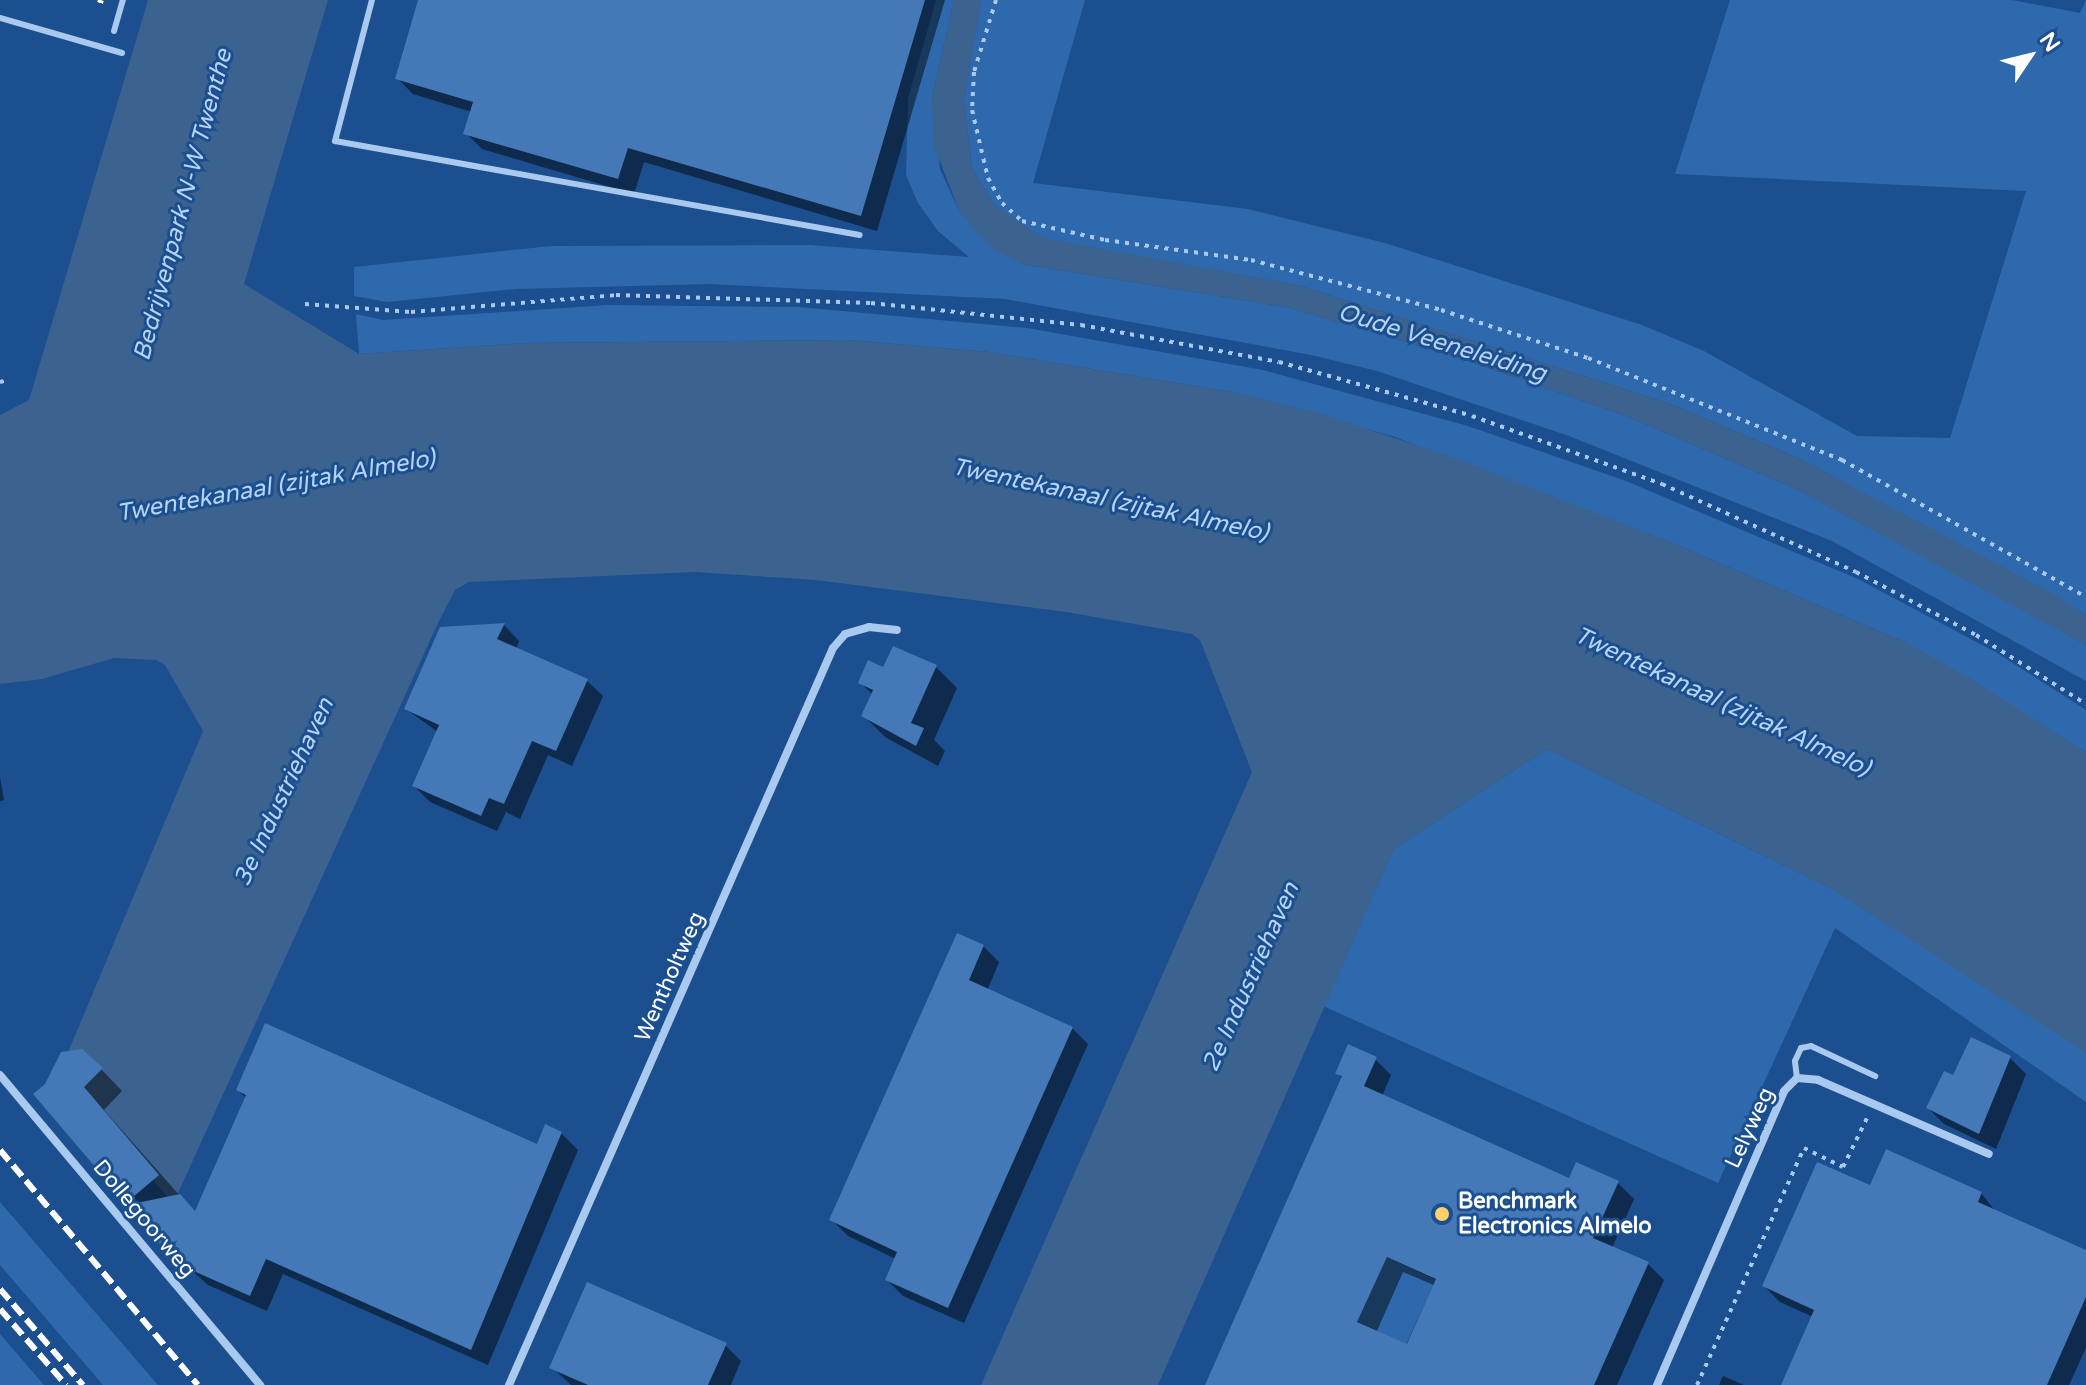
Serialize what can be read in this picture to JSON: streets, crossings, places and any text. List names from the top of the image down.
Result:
{
  "streets": {
    "street": ["Wentholtweg", "Lelyweg", "Dollegoorweg"]
  },
  "water": [
    "Bedrijvenpark N-W Twenthe",
    "Oude Veeneleiding",
    "Twentekanaal (zijtak Almelo)",
    "3e Industriehaven",
    "2e Industriehaven"
  ],
  "places": ["Benchmark Electronics Almelo"],
  "north": "top right"
}
